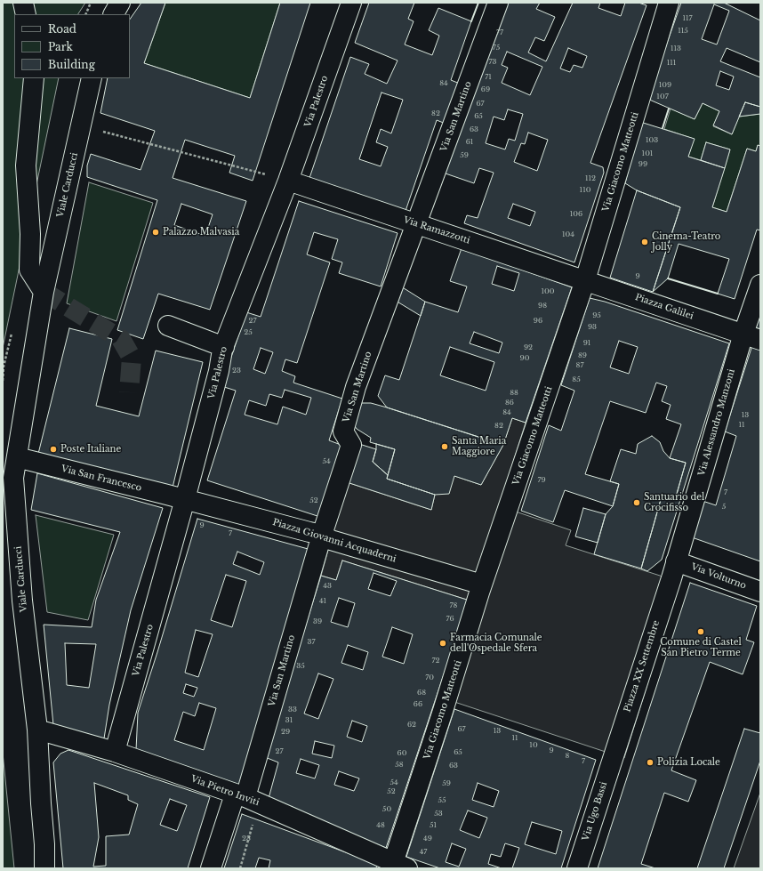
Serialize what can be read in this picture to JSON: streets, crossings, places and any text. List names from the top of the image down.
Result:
{
  "streets": {
    "street": [
      "Via Palestro",
      "Via San Martino",
      "Via Giacomo Matteotti",
      "Viale Carducci",
      "Via Ramazzotti",
      "Piazza Galilei",
      "Via Alessandro Manzoni",
      "Via San Francesco",
      "Piazza Giovanni Acquaderni",
      "Via Volturno",
      "Piazza XX Settembre",
      "Via Pietro Inviti",
      "Via Ugo Bassi"
    ]
  },
  "crossings": [
    ["Via Palestro", "Via Ramazzotti"],
    ["Via Palestro", "Via San Francesco"],
    ["Via Palestro", "Piazza Giovanni Acquaderni"],
    ["Via Palestro", "Via Pietro Inviti"],
    ["Via San Martino", "Via Ramazzotti"],
    ["Via San Martino", "Piazza Giovanni Acquaderni"],
    ["Via San Martino", "Via Pietro Inviti"],
    ["Via Giacomo Matteotti", "Via Ramazzotti"],
    ["Via Giacomo Matteotti", "Piazza Galilei"],
    ["Via Giacomo Matteotti", "Piazza Giovanni Acquaderni"],
    ["Via Giacomo Matteotti", "Via Pietro Inviti"],
    ["Viale Carducci", "Via San Francesco"],
    ["Viale Carducci", "Via Pietro Inviti"],
    ["Via Ramazzotti", "Piazza Galilei"],
    ["Piazza Galilei", "Via Alessandro Manzoni"],
    ["Via Alessandro Manzoni", "Via Volturno"],
    ["Via Alessandro Manzoni", "Piazza XX Settembre"],
    ["Via San Francesco", "Piazza Giovanni Acquaderni"],
    ["Via Volturno", "Piazza XX Settembre"],
    ["Piazza XX Settembre", "Via Ugo Bassi"]
  ],
  "places": [
    "Palazzo Malvasia",
    "Cinema-Teatro Jolly",
    "Santa Maria Maggiore",
    "Poste Italiane",
    "Santuario del Crocifisso",
    "Comune di Castel San Pietro Terme",
    "Farmacia Comunale dell'Ospedale Sfera",
    "Polizia Locale"
  ],
  "house_numbers": [
    "117",
    "115",
    "77",
    "75",
    "113",
    "73",
    "111",
    "71",
    "84",
    "109",
    "69",
    "107",
    "67",
    "82",
    "65",
    "63",
    "103",
    "61",
    "101",
    "59",
    "99",
    "112",
    "110",
    "106",
    "104",
    "9",
    "100",
    "98",
    "95",
    "27",
    "96",
    "93",
    "25",
    "91",
    "92",
    "89",
    "90",
    "87",
    "23",
    "85",
    "88",
    "86",
    "84",
    "13",
    "11",
    "82",
    "54",
    "79",
    "7",
    "52",
    "5",
    "9",
    "7",
    "43",
    "41",
    "78",
    "76",
    "39",
    "37",
    "72",
    "35",
    "70",
    "68",
    "66",
    "33",
    "31",
    "62",
    "67",
    "13",
    "29",
    "11",
    "10",
    "9",
    "27",
    "65",
    "60",
    "8",
    "7",
    "58",
    "63",
    "54",
    "59",
    "52",
    "55",
    "50",
    "53",
    "48",
    "51",
    "23",
    "49",
    "47"
  ],
  "legend": ["Road", "Park", "Building"]
}
